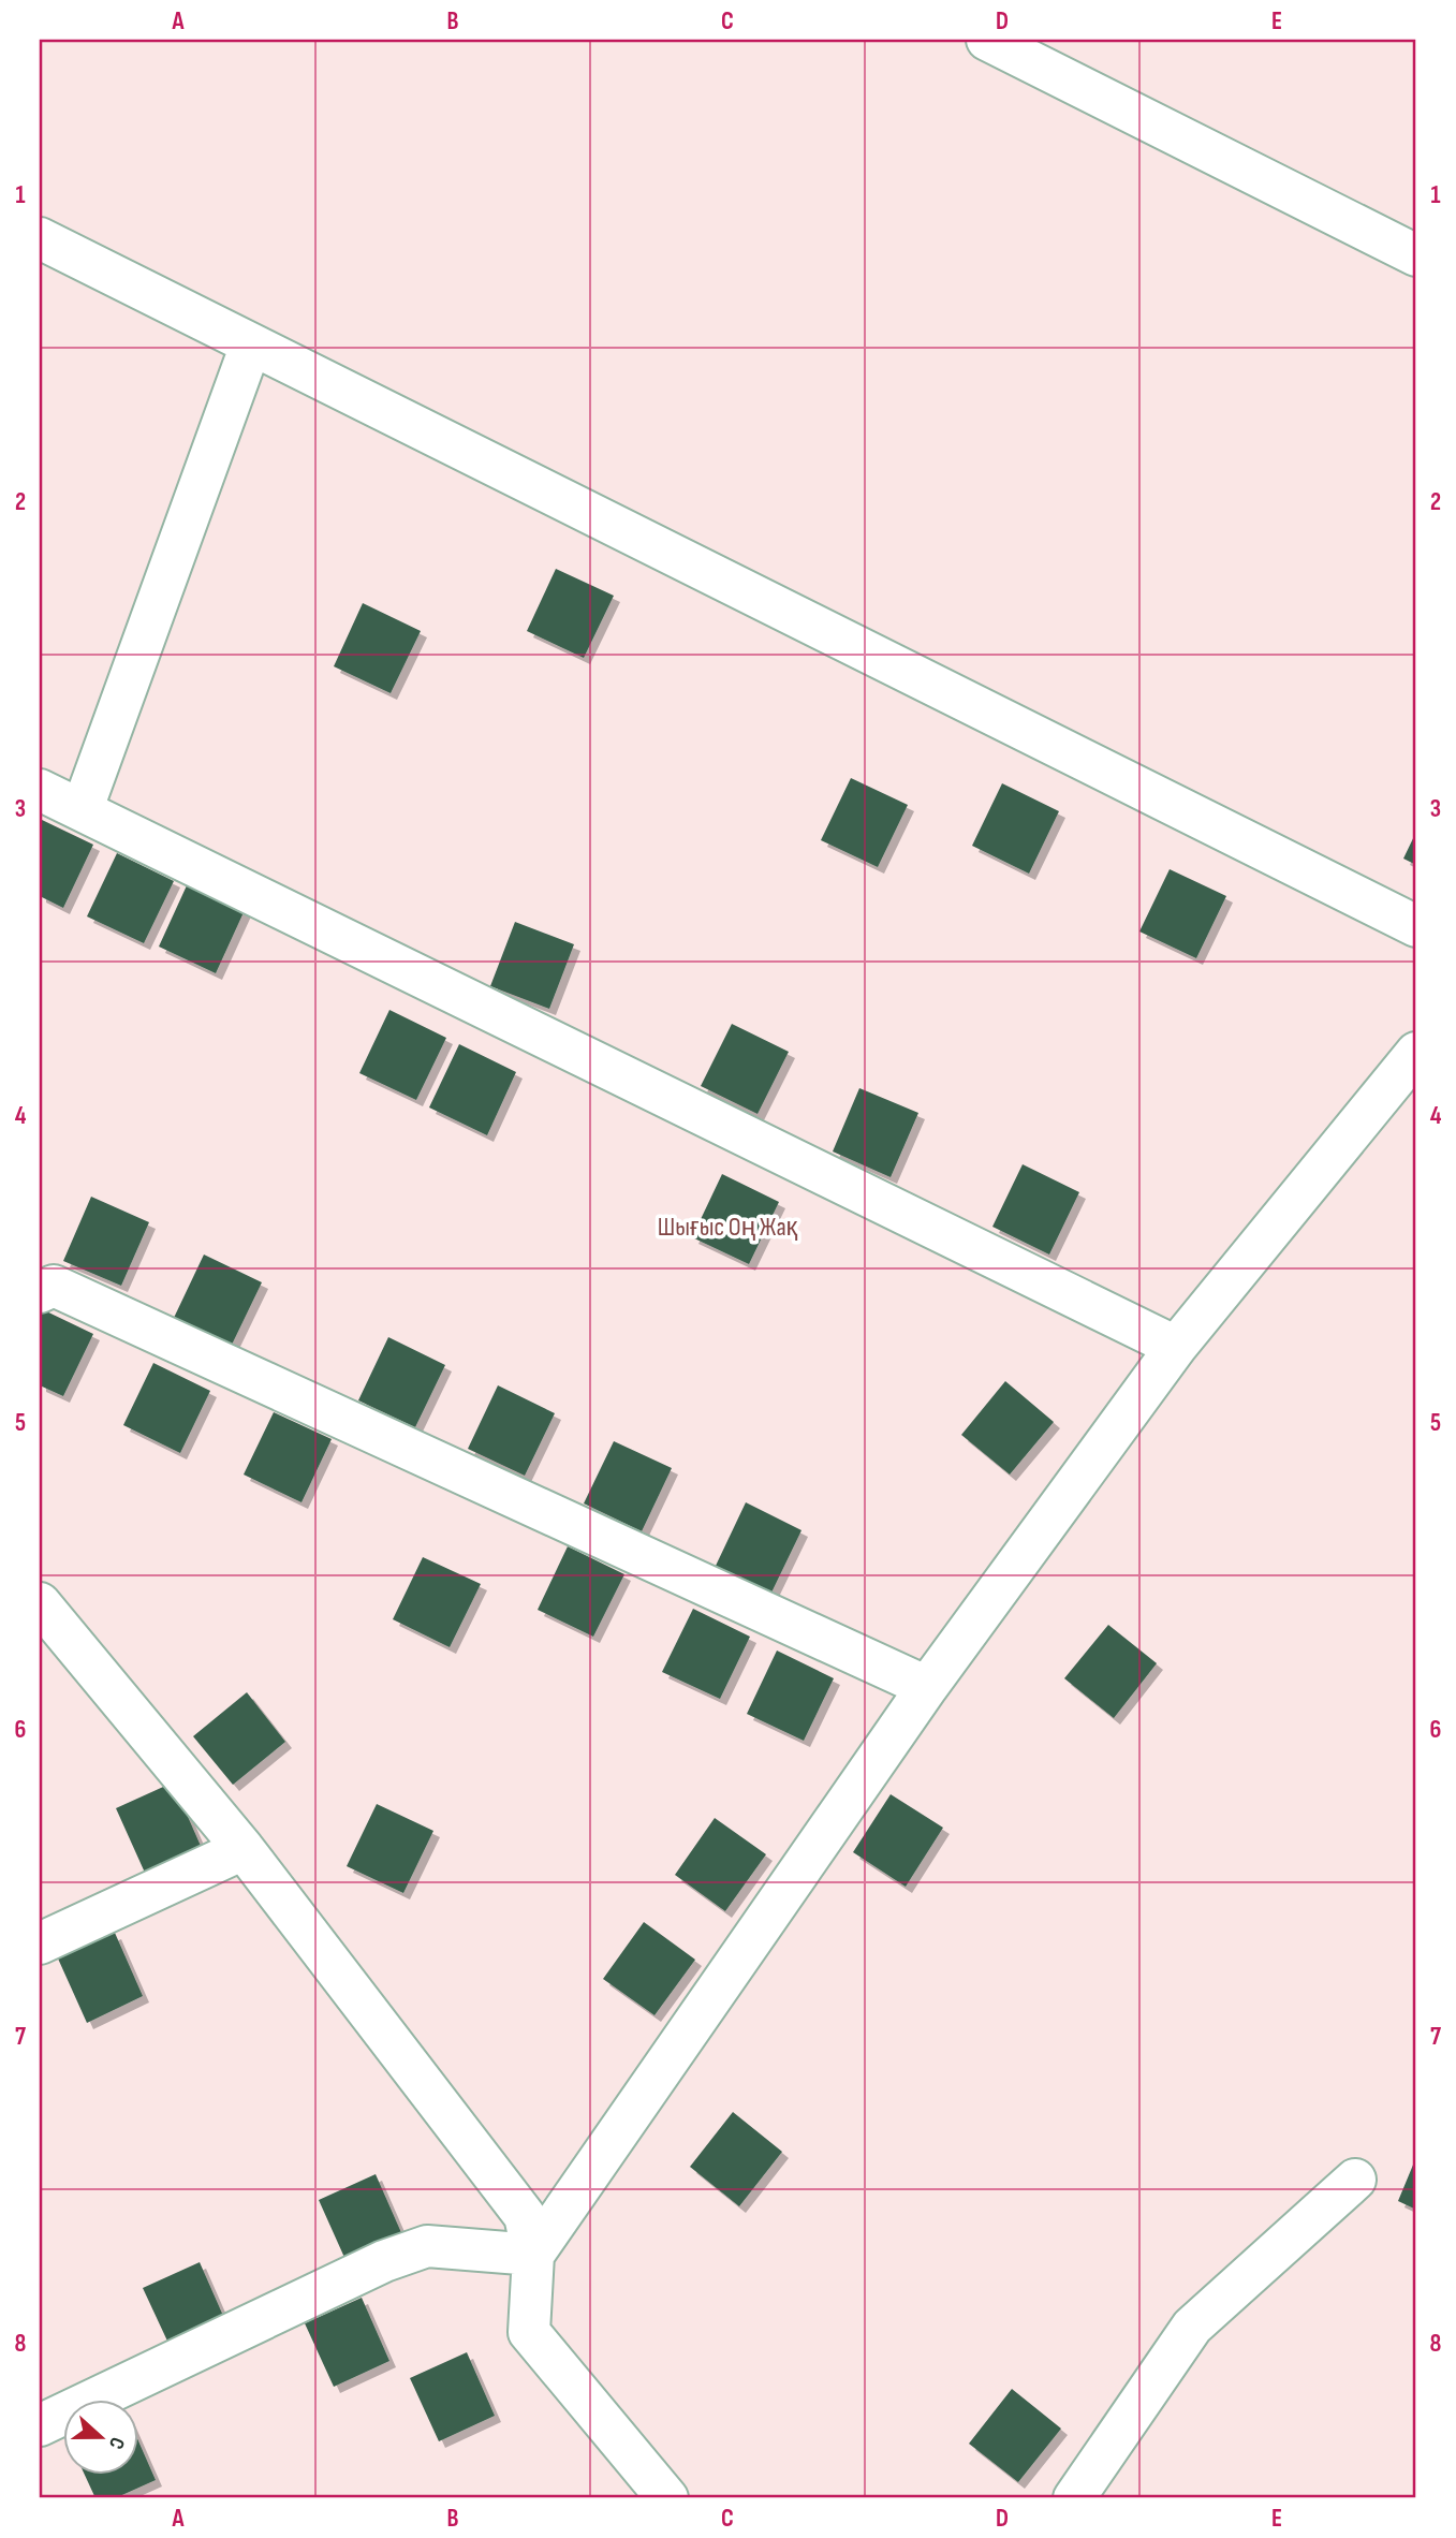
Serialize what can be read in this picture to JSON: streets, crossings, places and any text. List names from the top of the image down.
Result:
{
  "parks": ["Шығыс Оң Жақ"],
  "north": "right",
  "grid": {
    "columns": [
      "A",
      "B",
      "C",
      "D",
      "E"
    ],
    "rows": [
      "1",
      "2",
      "3",
      "4",
      "5",
      "6",
      "7",
      "8"
    ]
  }
}
